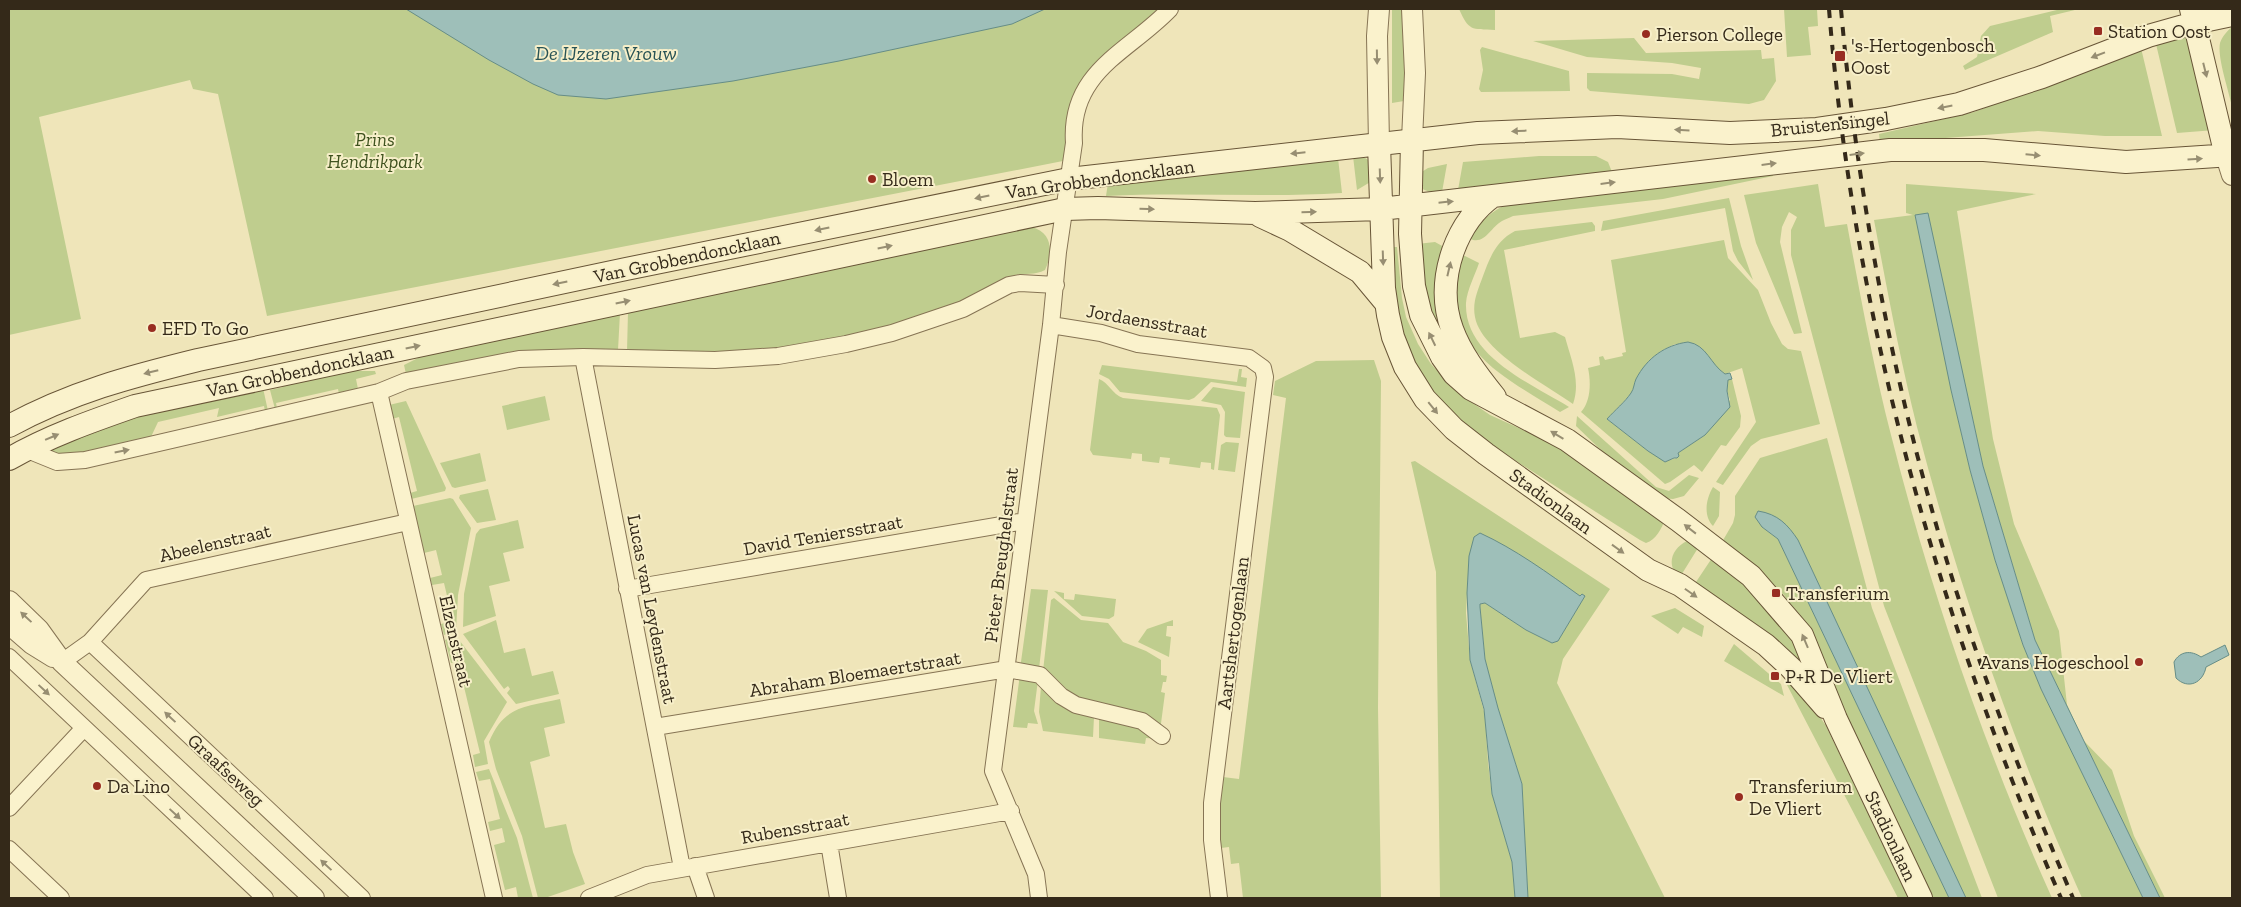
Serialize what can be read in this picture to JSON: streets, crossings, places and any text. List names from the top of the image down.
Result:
{
  "streets": {
    "main road": ["Bruistensingel", "Van Grobbendoncklaan", "Stadionlaan"],
    "street": [
      "Jordaensstraat",
      "David Teniersstraat",
      "Abeelenstraat",
      "Pieter Breughelstraat",
      "Lucas van Leydenstraat",
      "Aartshertogenlaan",
      "Elzenstraat",
      "Abraham Bloemaertstraat",
      "Graafseweg",
      "Rubensstraat"
    ]
  },
  "crossings": [
    ["Bruistensingel", "Van Grobbendoncklaan"],
    ["Bruistensingel", "Stadionlaan"],
    ["Van Grobbendoncklaan", "Stadionlaan"],
    ["Van Grobbendoncklaan", "Pieter Breughelstraat"],
    ["Van Grobbendoncklaan", "Lucas van Leydenstraat"],
    ["Van Grobbendoncklaan", "Elzenstraat"],
    ["Jordaensstraat", "Pieter Breughelstraat"],
    ["Jordaensstraat", "Aartshertogenlaan"],
    ["David Teniersstraat", "Pieter Breughelstraat"],
    ["David Teniersstraat", "Lucas van Leydenstraat"],
    ["Abeelenstraat", "Elzenstraat"],
    ["Abeelenstraat", "Graafseweg"],
    ["Pieter Breughelstraat", "Abraham Bloemaertstraat"],
    ["Pieter Breughelstraat", "Rubensstraat"],
    ["Lucas van Leydenstraat", "Abraham Bloemaertstraat"],
    ["Lucas van Leydenstraat", "Rubensstraat"]
  ],
  "water": ["De IJzeren Vrouw"],
  "parks": ["Prins Hendrikpark"],
  "places": {
    "transit": [
      "Station Oost",
      "'s-Hertogenbosch Oost",
      "Transferium",
      "P+R De Vliert"
    ],
    "other": [
      "Pierson College",
      "Bloem",
      "EFD To Go",
      "Avans Hogeschool",
      "Da Lino",
      "Transferium De Vliert"
    ]
  }
}
